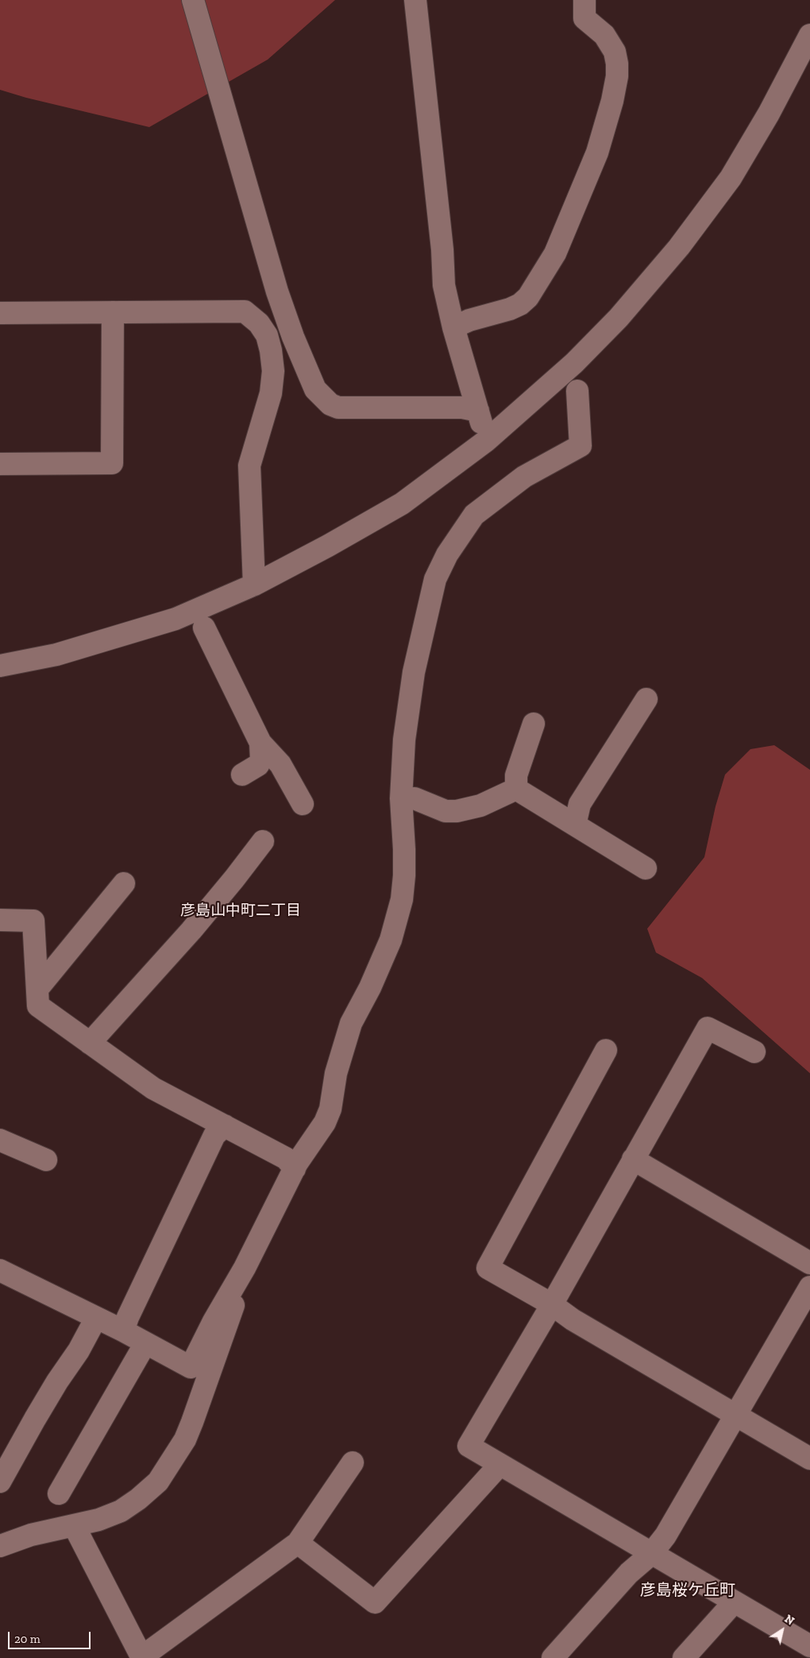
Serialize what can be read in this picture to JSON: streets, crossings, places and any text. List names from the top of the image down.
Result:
{
  "districts": ["彦島山中町二丁目", "彦島桜ケ丘町"],
  "scale_bar": "20 m",
  "north": "top right"
}
